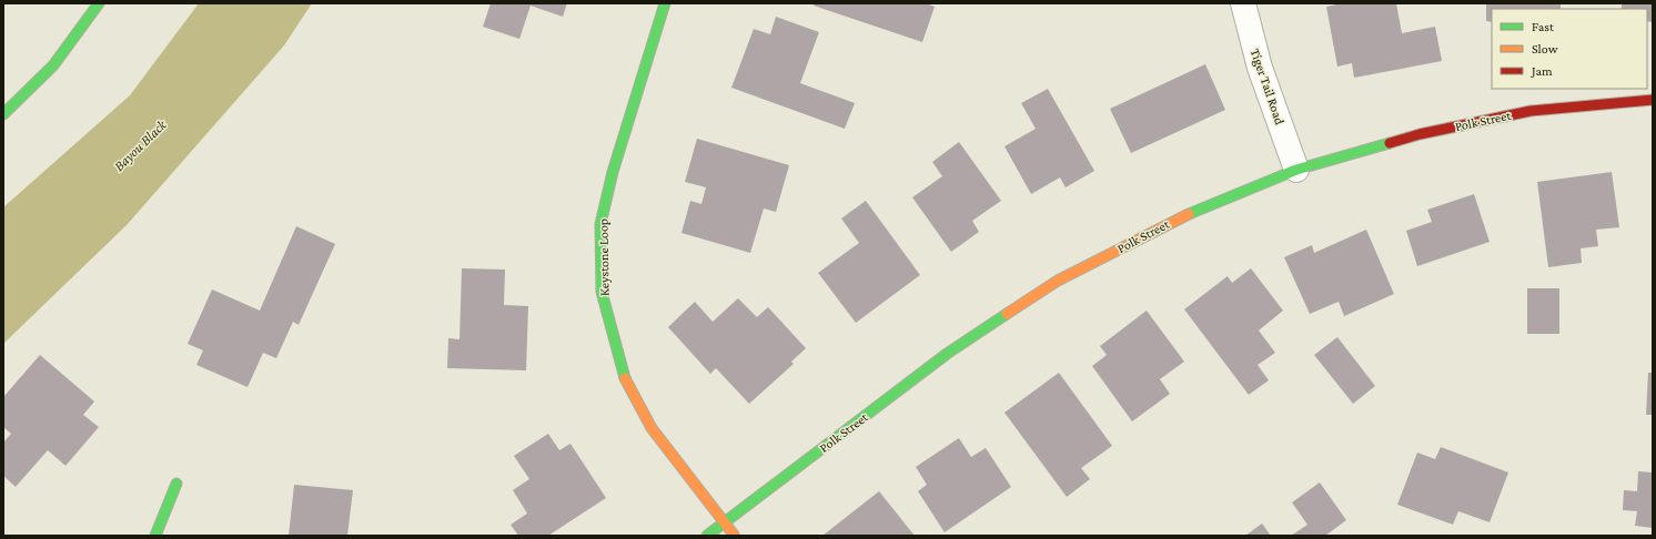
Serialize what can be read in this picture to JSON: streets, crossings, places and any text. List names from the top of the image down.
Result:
{
  "streets": {
    "street": ["Tiger Tail Road", "Polk Street", "Keystone Loop"]
  },
  "crossings": [
    ["Tiger Tail Road", "Polk Street"],
    ["Polk Street", "Keystone Loop"]
  ],
  "water": ["Bayou Black"],
  "legend": ["Fast", "Slow", "Jam"]
}
